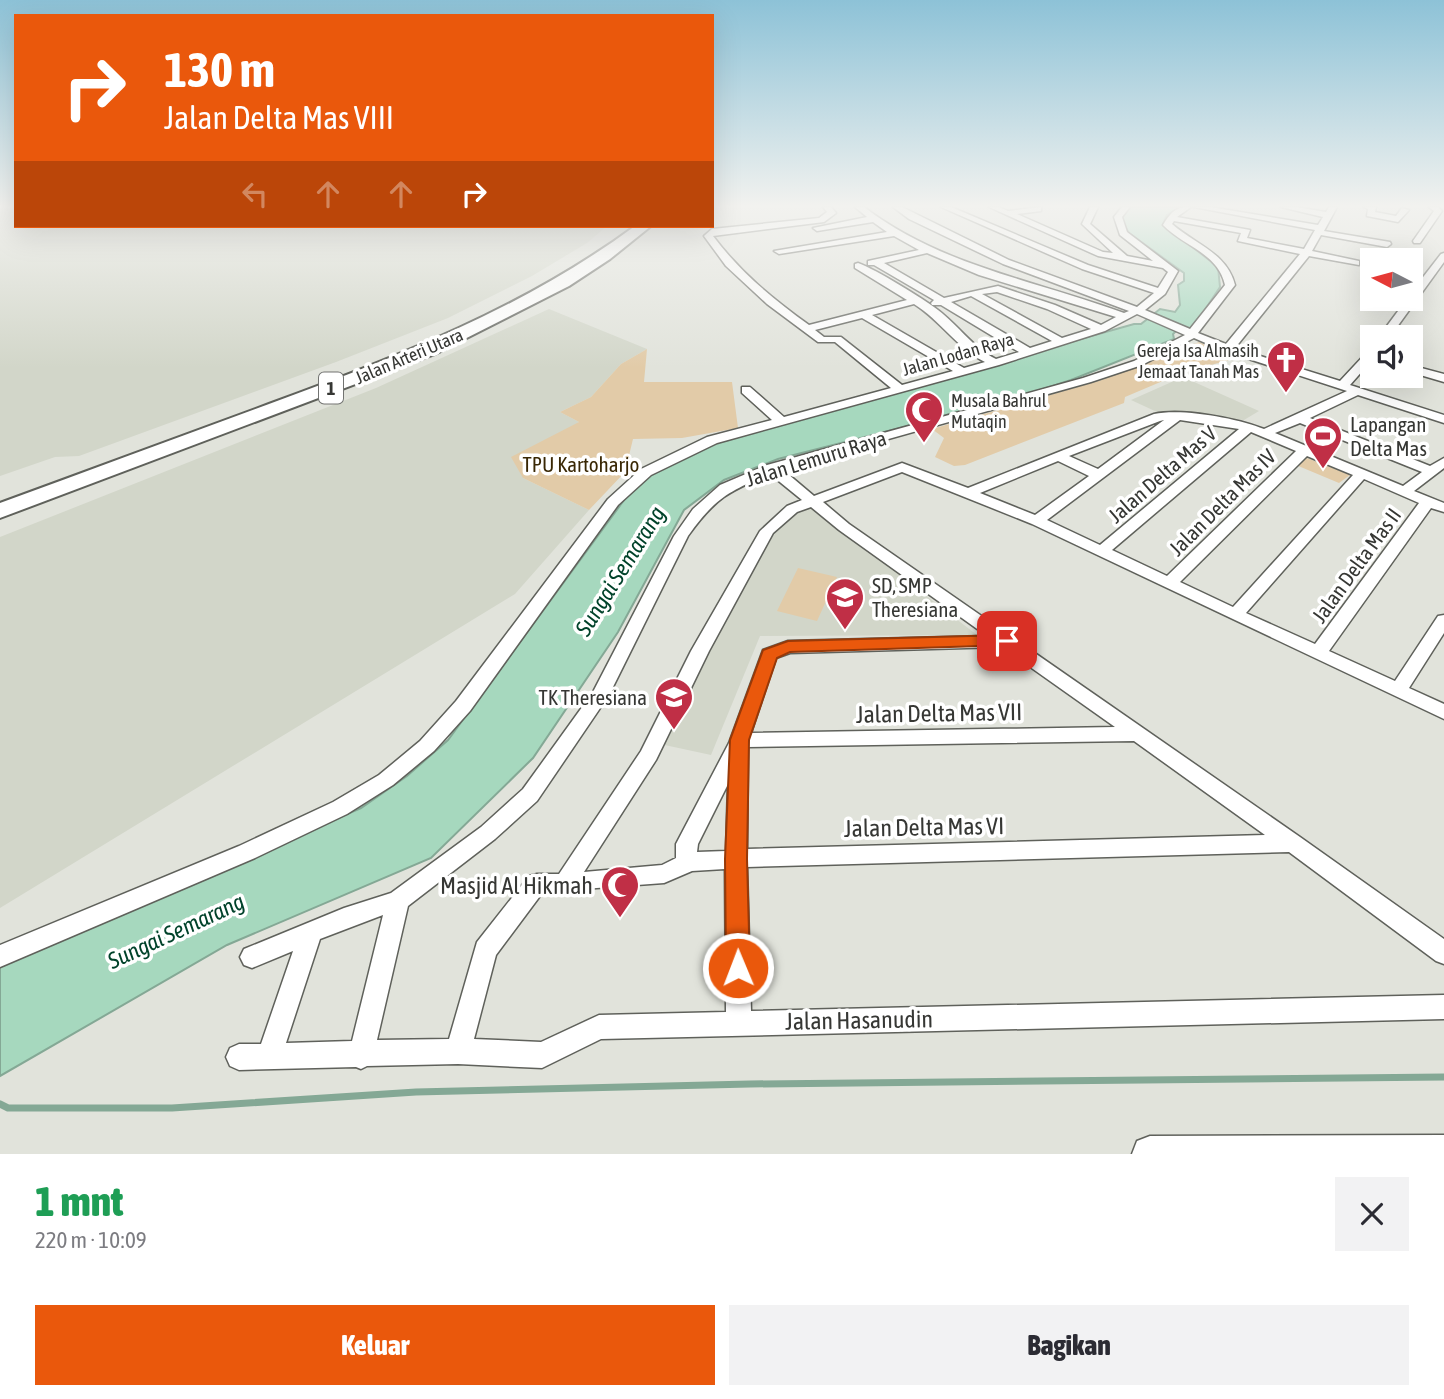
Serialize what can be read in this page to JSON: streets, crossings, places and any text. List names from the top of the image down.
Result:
{
  "streets": {
    "highway": ["Jalan Arteri Utara", "1"],
    "street": [
      "Jalan Lodan Raya",
      "Jalan Lemuru Raya",
      "Jalan Delta Mas V",
      "Jalan Delta Mas IV",
      "Jalan Delta Mas II",
      "Jalan Delta Mas VII",
      "Jalan Delta Mas VI",
      "Jalan Hasanudin"
    ]
  },
  "crossings": [
    ["Jalan Delta Mas VI", "Jalan Hasanudin"]
  ],
  "water": ["Sungai Semarang"],
  "parks": ["TPU Kartoharjo"],
  "places": {
    "church": ["Gereja Isa Almasih Jemaat Tanah Mas"],
    "mosque": ["Musala Bahrul Mutaqin", "Masjid Al Hikmah"],
    "sports": ["Lapangan Delta Mas"],
    "school or university": ["SD, SMP Theresiana", "TK Theresiana"]
  },
  "north": "left",
  "page": {
    "turn": ["130 m", "Jalan Delta Mas VIII"],
    "heading": ["1 mnt", "220 m · 10:09"],
    "buttons": ["Keluar", "Bagikan"]
  }
}
